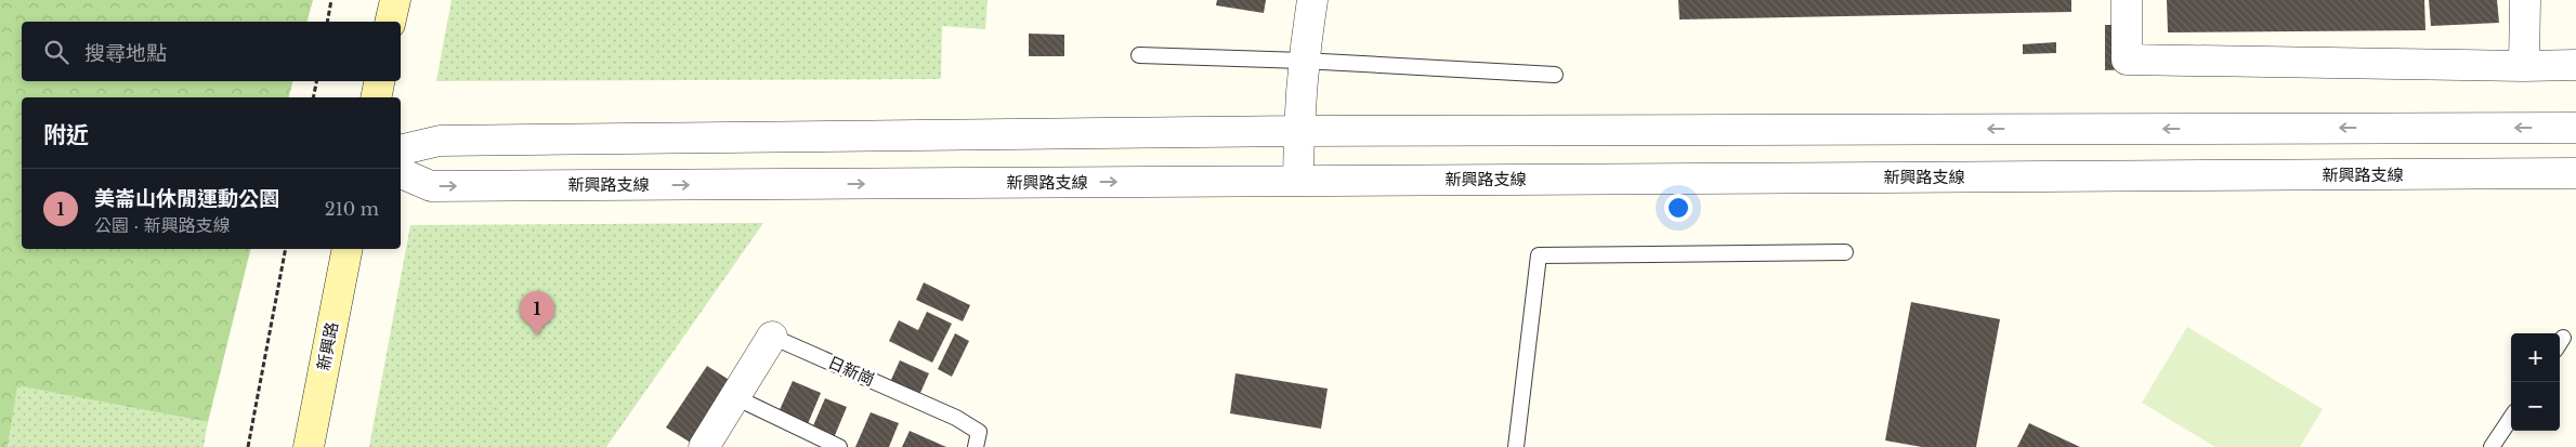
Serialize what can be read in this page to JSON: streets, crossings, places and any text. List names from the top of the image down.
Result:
{
  "streets": {
    "street": ["新興路支線", "新興路", "日新崗"]
  },
  "page": {
    "search": "搜尋地點",
    "heading": "附近",
    "list": [
      {
        "mark": "1",
        "name": "美崙山休閒運動公園",
        "note": "公園 · 新興路支線",
        "value": "210 m"
      }
    ],
    "pins": "1",
    "map_buttons": ["+", "−"]
  }
}
